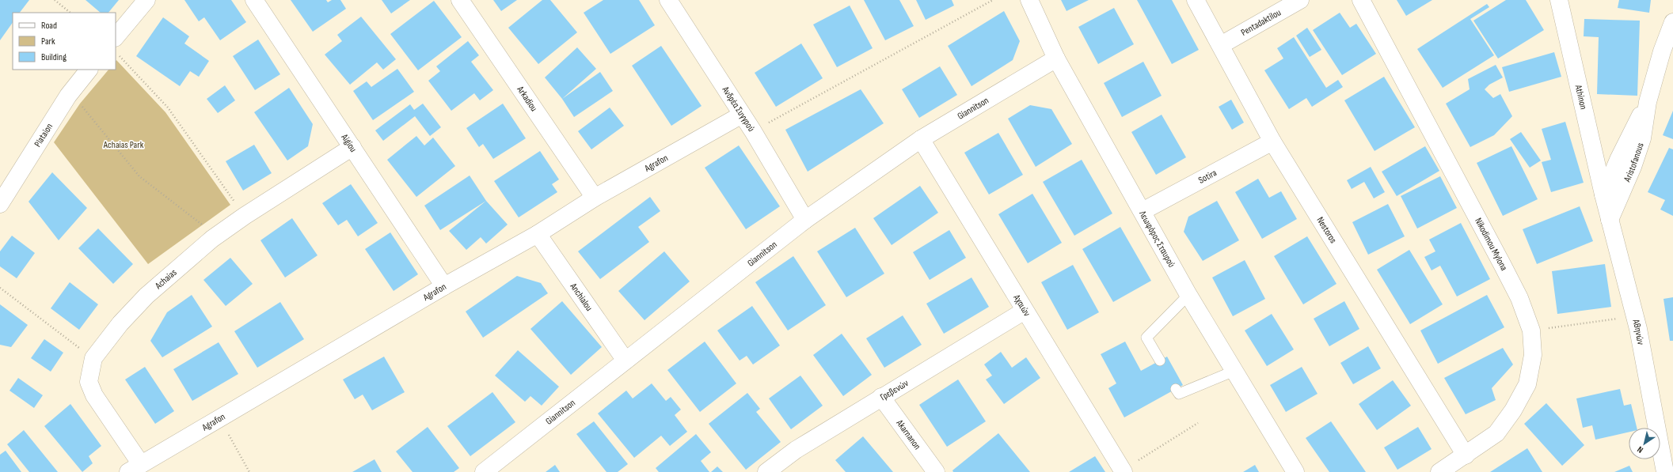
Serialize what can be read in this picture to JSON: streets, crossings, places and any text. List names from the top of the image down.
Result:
{
  "streets": {
    "street": [
      "Pentadaktilou",
      "Athinon",
      "Arkadiou",
      "Giannitson",
      "Ανδρέα Συγγρού",
      "Plataion",
      "Aigiou",
      "Aristofanous",
      "Agrafon",
      "Sotira",
      "Nestoros",
      "Λεωφόρος Σταυρού",
      "Nikodimou Mylona",
      "Achaias",
      "Anchialou",
      "Αχαιών",
      "Αθηνών",
      "Γρεβενών",
      "Akarnanon"
    ]
  },
  "crossings": [
    ["Pentadaktilou", "Nestoros"],
    ["Athinon", "Aristofanous"],
    ["Athinon", "Αθηνών"],
    ["Arkadiou", "Agrafon"],
    ["Giannitson", "Ανδρέα Συγγρού"],
    ["Giannitson", "Λεωφόρος Σταυρού"],
    ["Giannitson", "Anchialou"],
    ["Giannitson", "Αχαιών"],
    ["Ανδρέα Συγγρού", "Agrafon"],
    ["Aigiou", "Agrafon"],
    ["Aigiou", "Achaias"],
    ["Aristofanous", "Αθηνών"],
    ["Agrafon", "Achaias"],
    ["Agrafon", "Anchialou"],
    ["Sotira", "Nestoros"],
    ["Sotira", "Λεωφόρος Σταυρού"],
    ["Nestoros", "Nikodimou Mylona"],
    ["Αχαιών", "Γρεβενών"],
    ["Γρεβενών", "Akarnanon"]
  ],
  "parks": ["Achaias Park"],
  "legend": ["Road", "Park", "Building"],
  "north": "bottom left"
}
